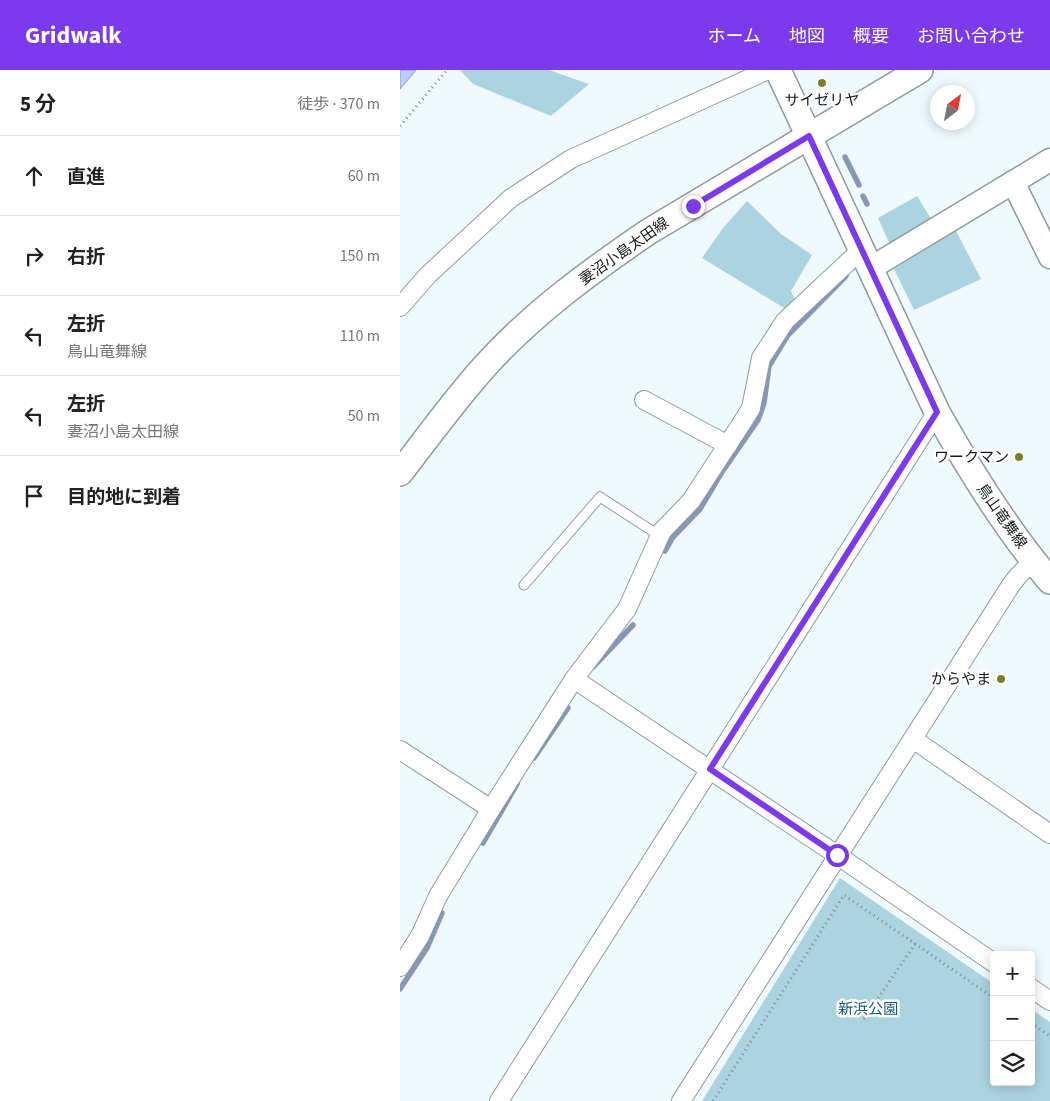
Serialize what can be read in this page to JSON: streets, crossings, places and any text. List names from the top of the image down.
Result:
{
  "streets": {
    "main road": ["妻沼小島太田線", "鳥山竜舞線"]
  },
  "crossings": [
    ["妻沼小島太田線", "鳥山竜舞線"]
  ],
  "parks": ["新浜公園"],
  "places": ["サイゼリヤ", "ワークマン", "からやま"],
  "north": "top right",
  "page": {
    "header": "Gridwalk",
    "nav": [
      "ホーム",
      "地図",
      "概要",
      "お問い合わせ"
    ],
    "heading": ["5 分", "徒歩 · 370 m"],
    "list": [
      ["直進", "60 m"],
      ["右折", "150 m"],
      ["左折", "鳥山竜舞線", "110 m"],
      ["左折", "妻沼小島太田線", "50 m"],
      "目的地に到着"
    ],
    "map_buttons": ["+", "−"]
  }
}
